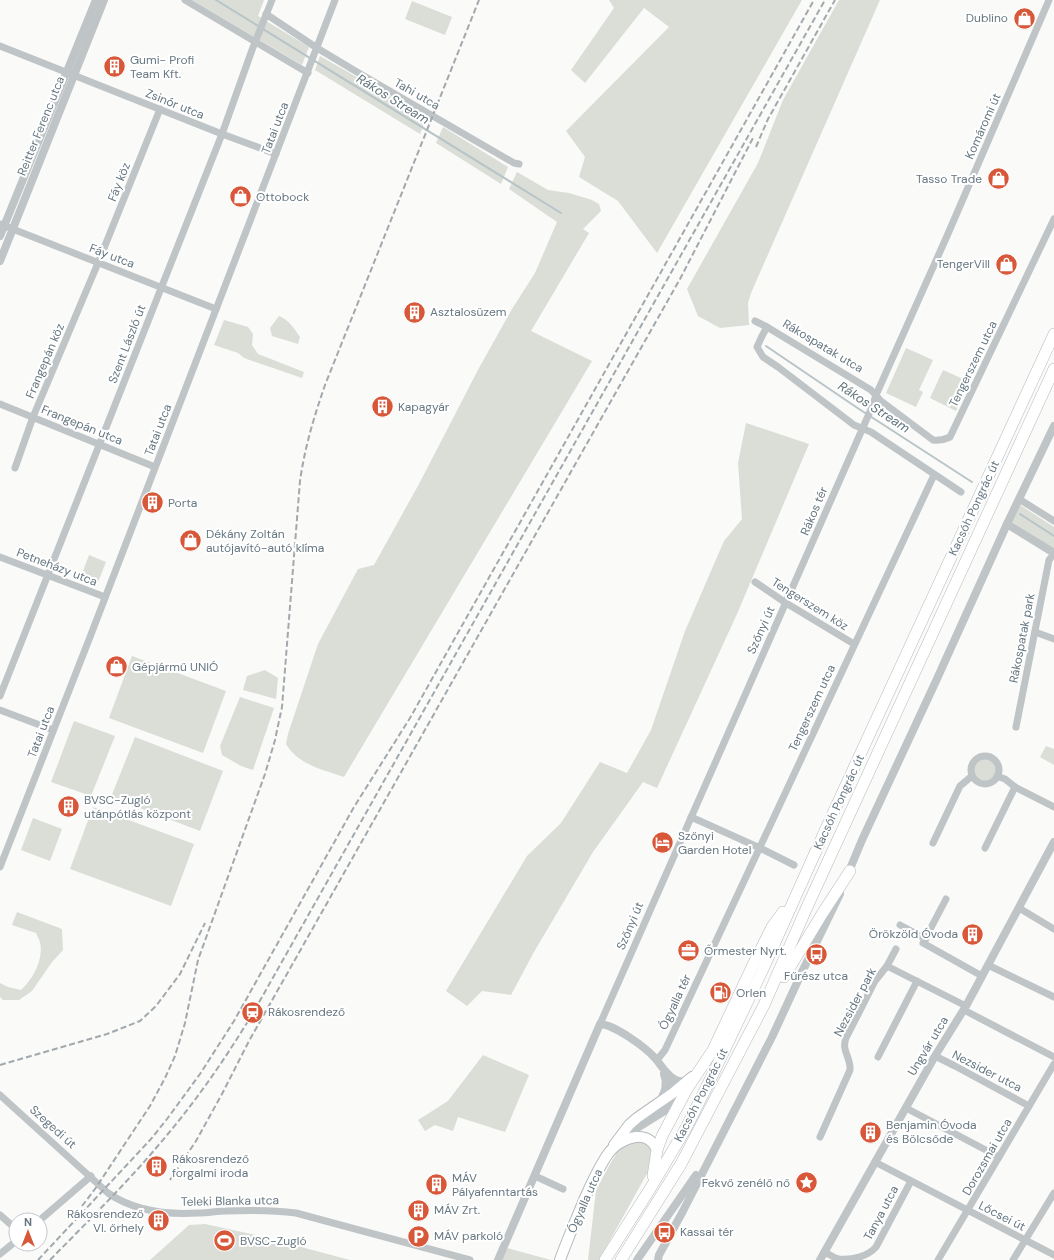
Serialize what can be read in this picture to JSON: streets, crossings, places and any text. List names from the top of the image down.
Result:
{
  "streets": {
    "main road": ["Kacsóh Pongrác út", "Ógyalla utca"],
    "street": [
      "Tahi utca",
      "Zsinór utca",
      "Reitter Ferenc utca",
      "Komáromi út",
      "Tatai utca",
      "Fáy köz",
      "Fáy utca",
      "Szent László út",
      "Rákospatak utca",
      "Frangepán köz",
      "Tengerszem utca",
      "Frangepán utca",
      "Rákos tér",
      "Petneházy utca",
      "Tengerszem köz",
      "Szőnyi út",
      "Rákospatak park",
      "Ógyalla tér",
      "Nezsider park",
      "Ungvár utca",
      "Nezsider utca",
      "Szegedi út",
      "Dorozsmai utca",
      "Teleki Blanka utca",
      "Tanya utca",
      "Lőcsei út"
    ]
  },
  "crossings": [
    ["Tahi utca", "Tatai utca"],
    ["Tahi utca", "Szent László út"],
    ["Zsinór utca", "Reitter Ferenc utca"],
    ["Zsinór utca", "Tatai utca"],
    ["Zsinór utca", "Fáy köz"],
    ["Zsinór utca", "Szent László út"],
    ["Reitter Ferenc utca", "Fáy utca"],
    ["Komáromi út", "Rákos tér"],
    ["Tatai utca", "Fáy utca"],
    ["Tatai utca", "Frangepán utca"],
    ["Tatai utca", "Petneházy utca"],
    ["Fáy köz", "Fáy utca"],
    ["Fáy köz", "Frangepán köz"],
    ["Fáy utca", "Szent László út"],
    ["Fáy utca", "Frangepán köz"],
    ["Szent László út", "Frangepán utca"],
    ["Szent László út", "Petneházy utca"],
    ["Rákospatak utca", "Tengerszem utca"],
    ["Rákospatak utca", "Rákos tér"],
    ["Frangepán köz", "Frangepán utca"],
    ["Tengerszem utca", "Rákos tér"],
    ["Tengerszem utca", "Tengerszem köz"],
    ["Tengerszem utca", "Ógyalla tér"],
    ["Rákos tér", "Tengerszem köz"],
    ["Rákos tér", "Szőnyi út"],
    ["Tengerszem köz", "Szőnyi út"],
    ["Nezsider park", "Ungvár utca"],
    ["Ungvár utca", "Nezsider utca"],
    ["Ungvár utca", "Tanya utca"],
    ["Ungvár utca", "Lőcsei út"],
    ["Nezsider utca", "Dorozsmai utca"],
    ["Szegedi út", "Teleki Blanka utca"],
    ["Dorozsmai utca", "Lőcsei út"],
    ["Tanya utca", "Lőcsei út"]
  ],
  "water": ["Rákos Stream"],
  "places": {
    "shop": [
      "Dublino",
      "Tasso Trade",
      "Ottobock",
      "TengerVill",
      "Dékány Zoltán autójavító-autó klíma",
      "Gépjármű UNIÓ"
    ],
    "building": [
      "Gumi- Profi Team Kft.",
      "Asztalosüzem",
      "Kapagyár",
      "Porta",
      "BVSC-Zugló utánpótlás központ",
      "Örökzöld Óvoda",
      "Benjamin Óvoda és Bölcsőde",
      "Rákosrendező forgalmi iroda",
      "MÁV Pályafenntartás",
      "MÁV Zrt.",
      "Rákosrendező VI. őrhely"
    ],
    "hotel": ["Szőnyi Garden Hotel"],
    "office": ["Őrmester Nyrt."],
    "bus stop": ["Fűrész utca", "Kassai tér"],
    "fuel station": ["Orlen"],
    "station": ["Rákosrendező"],
    "place": ["Fekvő zenélő nő"],
    "parking": ["MÁV parkoló"],
    "sports": ["BVSC-Zugló"]
  },
  "north": "top"
}
